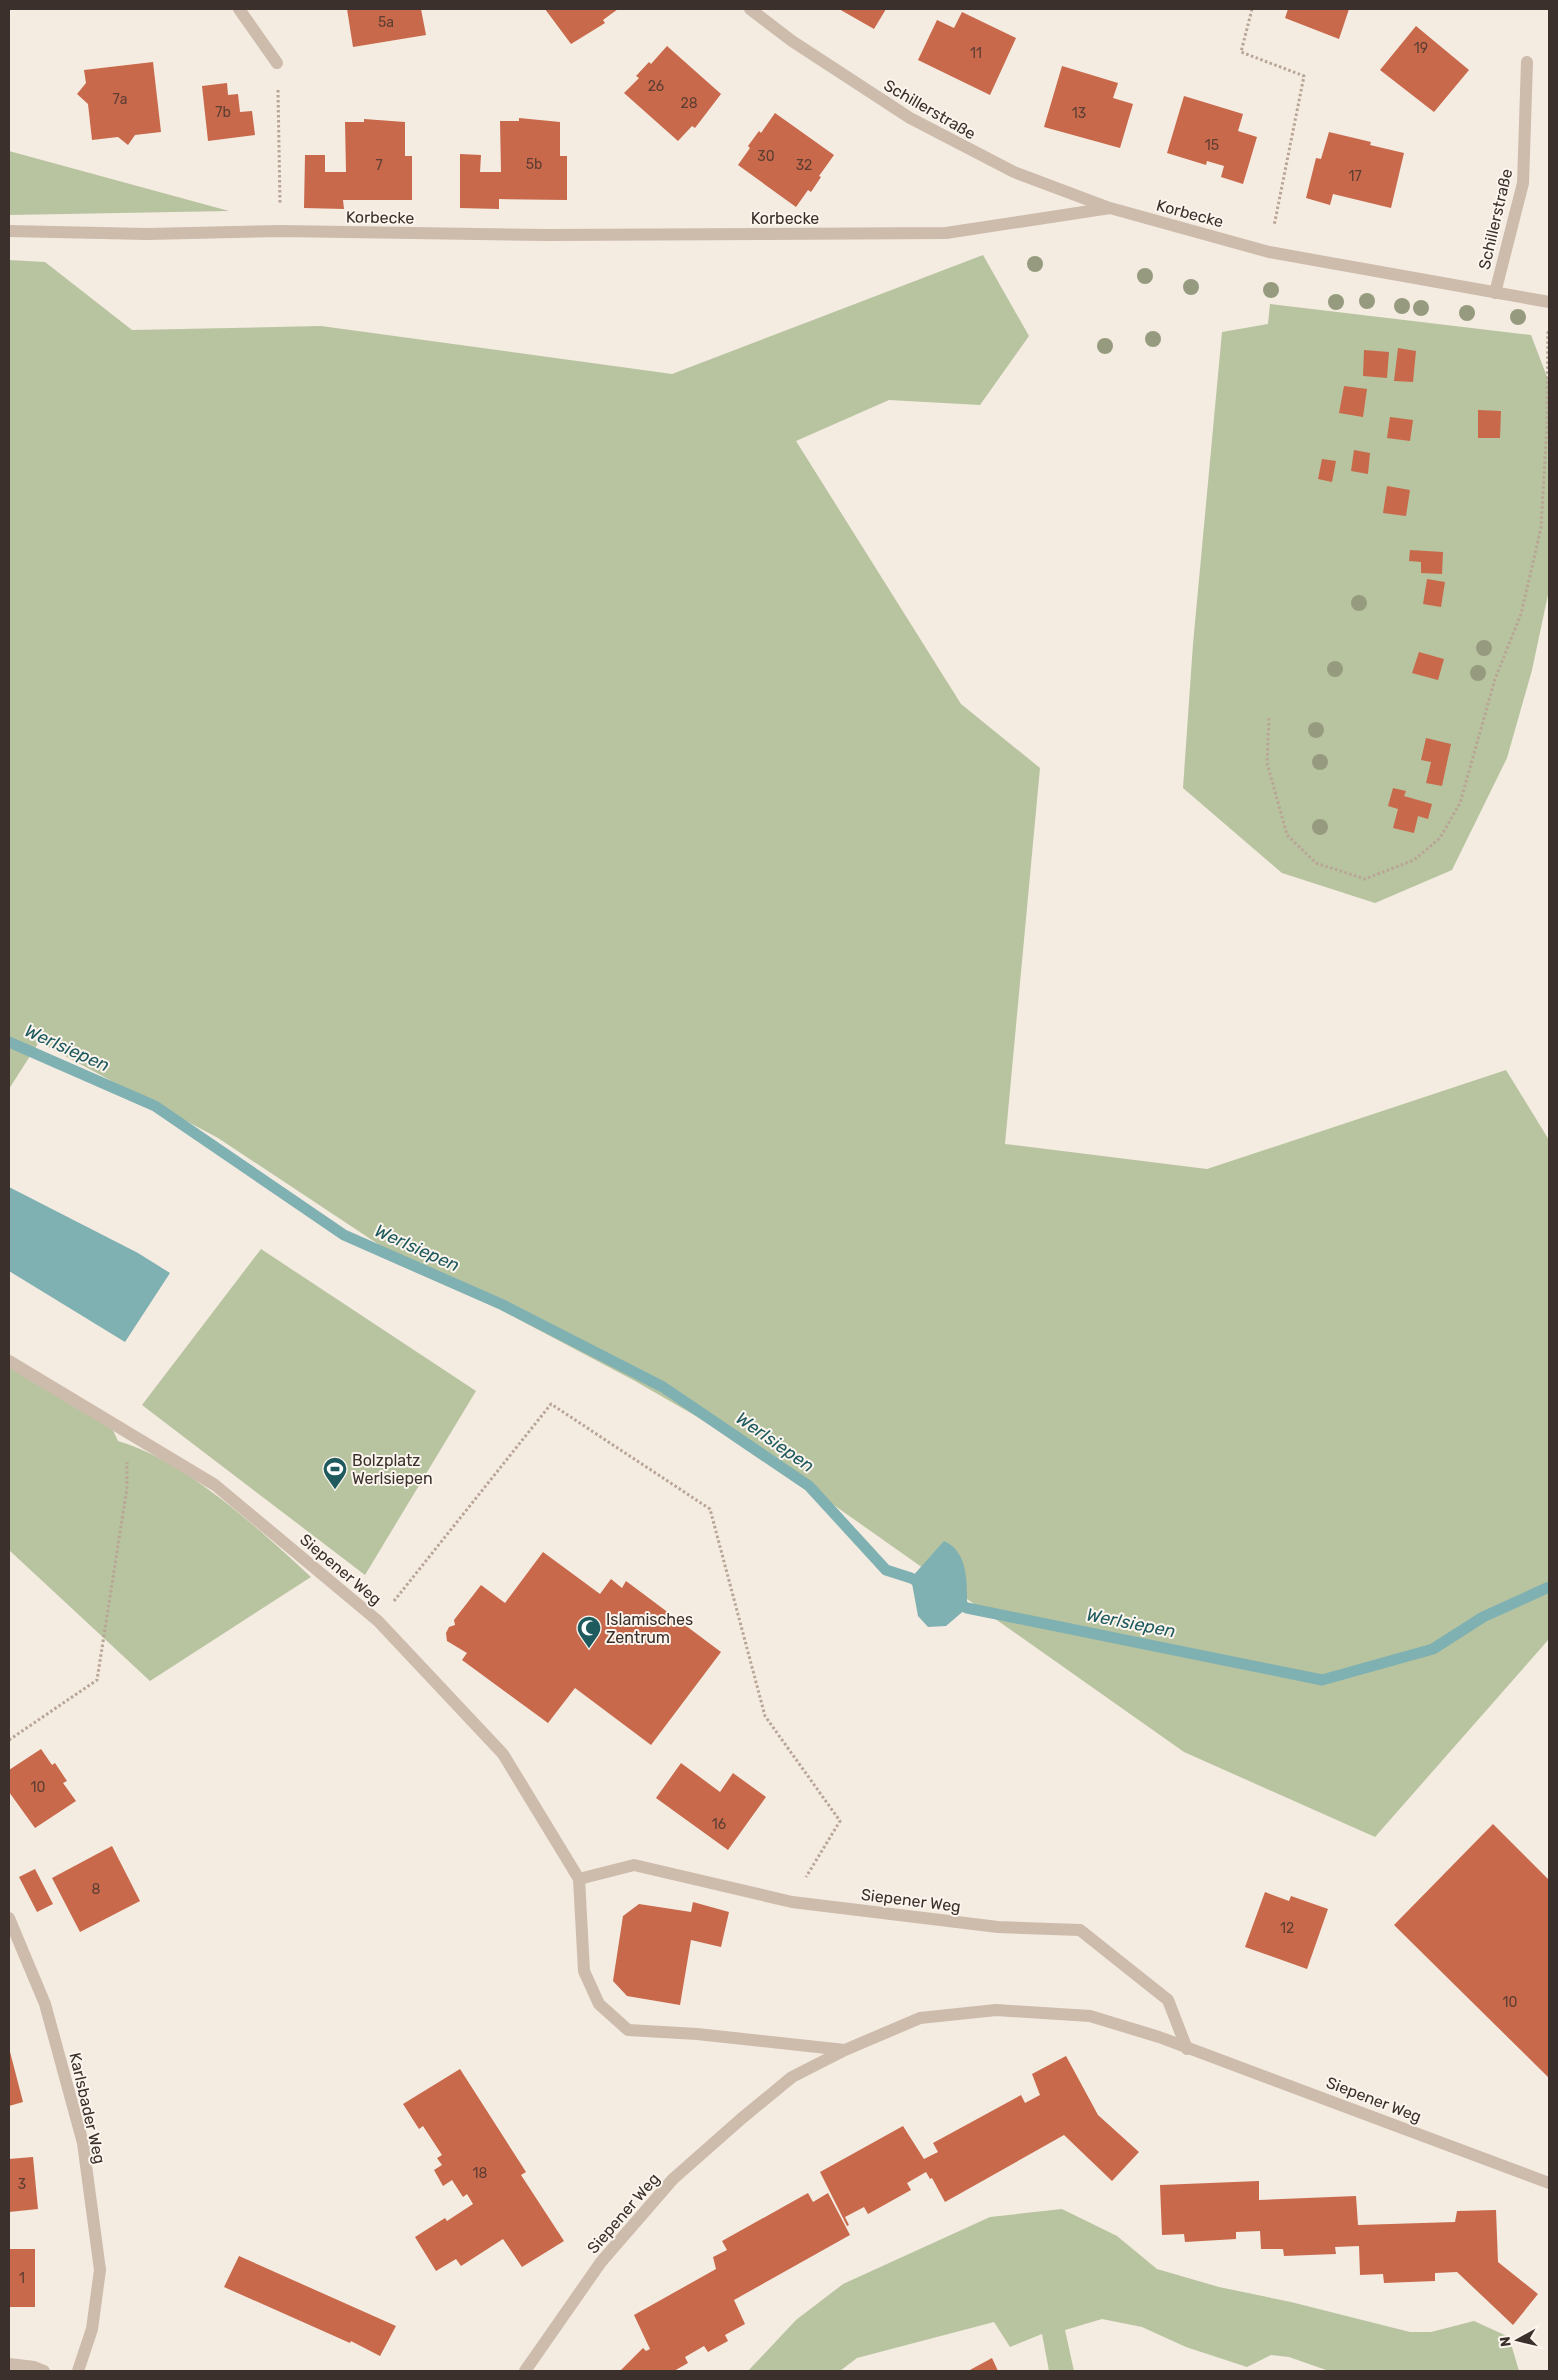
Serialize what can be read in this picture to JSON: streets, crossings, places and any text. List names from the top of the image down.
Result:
{
  "streets": {
    "street": [
      "Schillerstraße",
      "Korbecke",
      "Siepener Weg",
      "Karlsbader Weg"
    ]
  },
  "crossings": [
    ["Schillerstraße", "Korbecke"]
  ],
  "water": ["Werlsiepen"],
  "places": {
    "sports": ["Bolzplatz Werlsiepen"],
    "mosque": ["Islamisches Zentrum"]
  },
  "house_numbers": [
    "5a",
    "19",
    "11",
    "26",
    "7a",
    "28",
    "7b",
    "13",
    "15",
    "30",
    "5b",
    "7",
    "32",
    "17",
    "10",
    "16",
    "8",
    "12",
    "10",
    "18",
    "3",
    "1"
  ],
  "north": "left"
}
